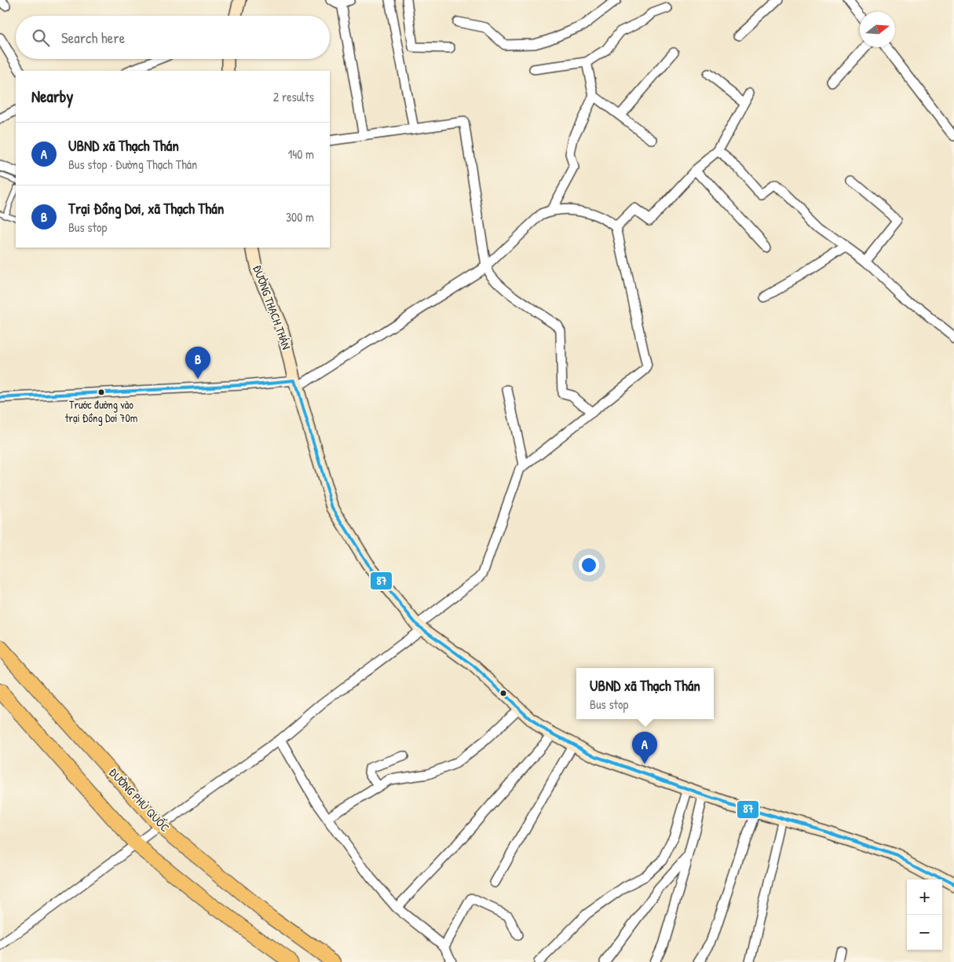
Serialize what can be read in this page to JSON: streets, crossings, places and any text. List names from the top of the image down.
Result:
{
  "streets": {
    "main road": ["ĐƯỜNG PHỦ QUỐC"],
    "street": ["ĐƯỜNG THẠCH THÁN"]
  },
  "places": ["Trước đường vào trại Đồng Dơi 70m"],
  "lines": ["transit line 87"],
  "north": "right",
  "page": {
    "search": "Search here",
    "heading": ["Nearby", "2 results"],
    "list": [
      {
        "mark": "A",
        "name": "UBND xã Thạch Thán",
        "note": "Bus stop · Đường Thạch Thán",
        "value": "140 m"
      },
      {
        "mark": "B",
        "name": "Trại Đồng Dơi, xã Thạch Thán",
        "note": "Bus stop",
        "value": "300 m"
      }
    ],
    "pins": ["B", "A"],
    "popup": ["UBND xã Thạch Thán", "Bus stop"],
    "map_buttons": ["+", "−"]
  }
}
